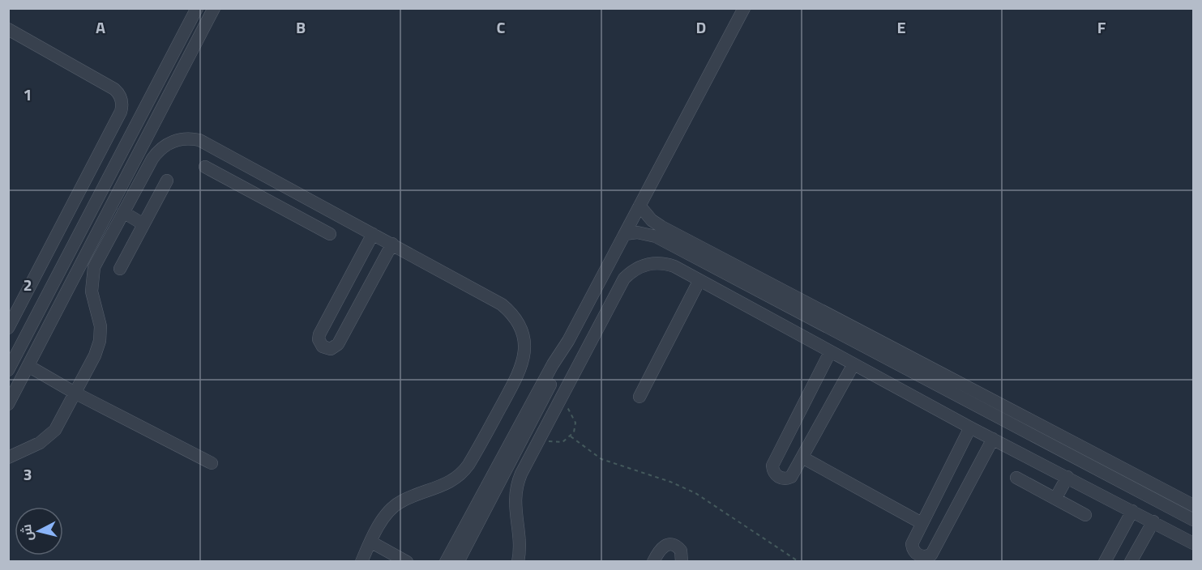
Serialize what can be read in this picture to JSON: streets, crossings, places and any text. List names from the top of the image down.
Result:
{
  "north": "left",
  "grid": {
    "columns": [
      "A",
      "B",
      "C",
      "D",
      "E",
      "F"
    ],
    "rows": ["1", "2", "3"]
  }
}
